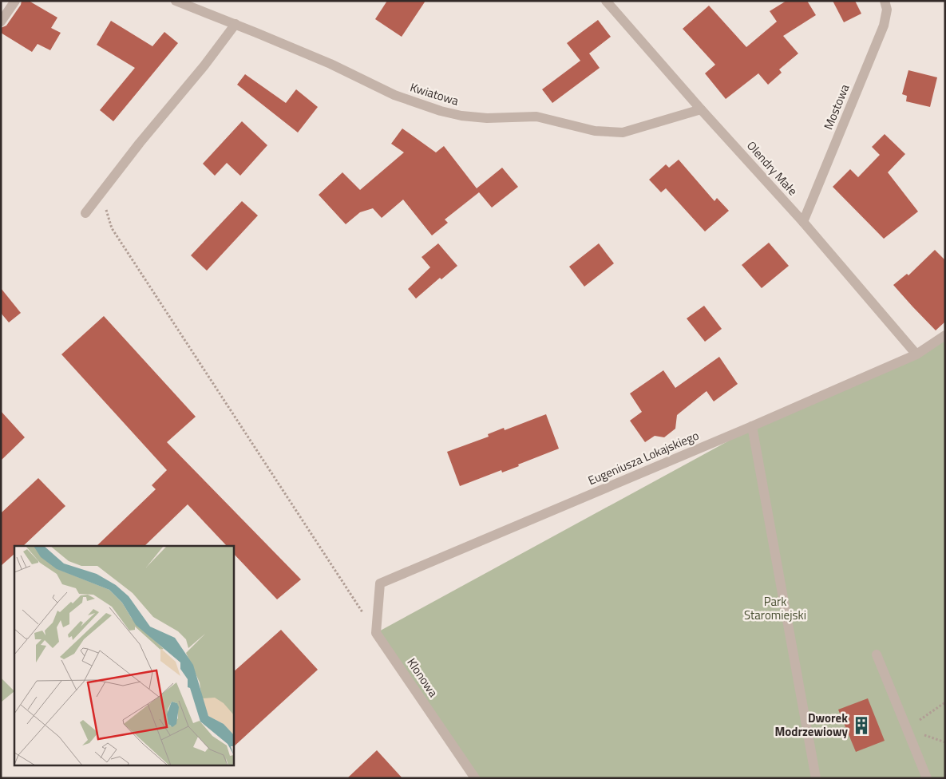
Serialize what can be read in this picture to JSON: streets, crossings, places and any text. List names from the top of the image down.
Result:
{
  "streets": {
    "street": [
      "Kwiatowa",
      "Mostowa",
      "Olendry Małe",
      "Eugeniusza Lokajskiego",
      "Klonowa"
    ]
  },
  "crossings": [
    ["Kwiatowa", "Olendry Małe"],
    ["Mostowa", "Olendry Małe"],
    ["Olendry Małe", "Eugeniusza Lokajskiego"],
    ["Eugeniusza Lokajskiego", "Klonowa"]
  ],
  "parks": ["Park Staromiejski"],
  "places": {
    "building": ["Dworek Modrzewiowy"]
  }
}
